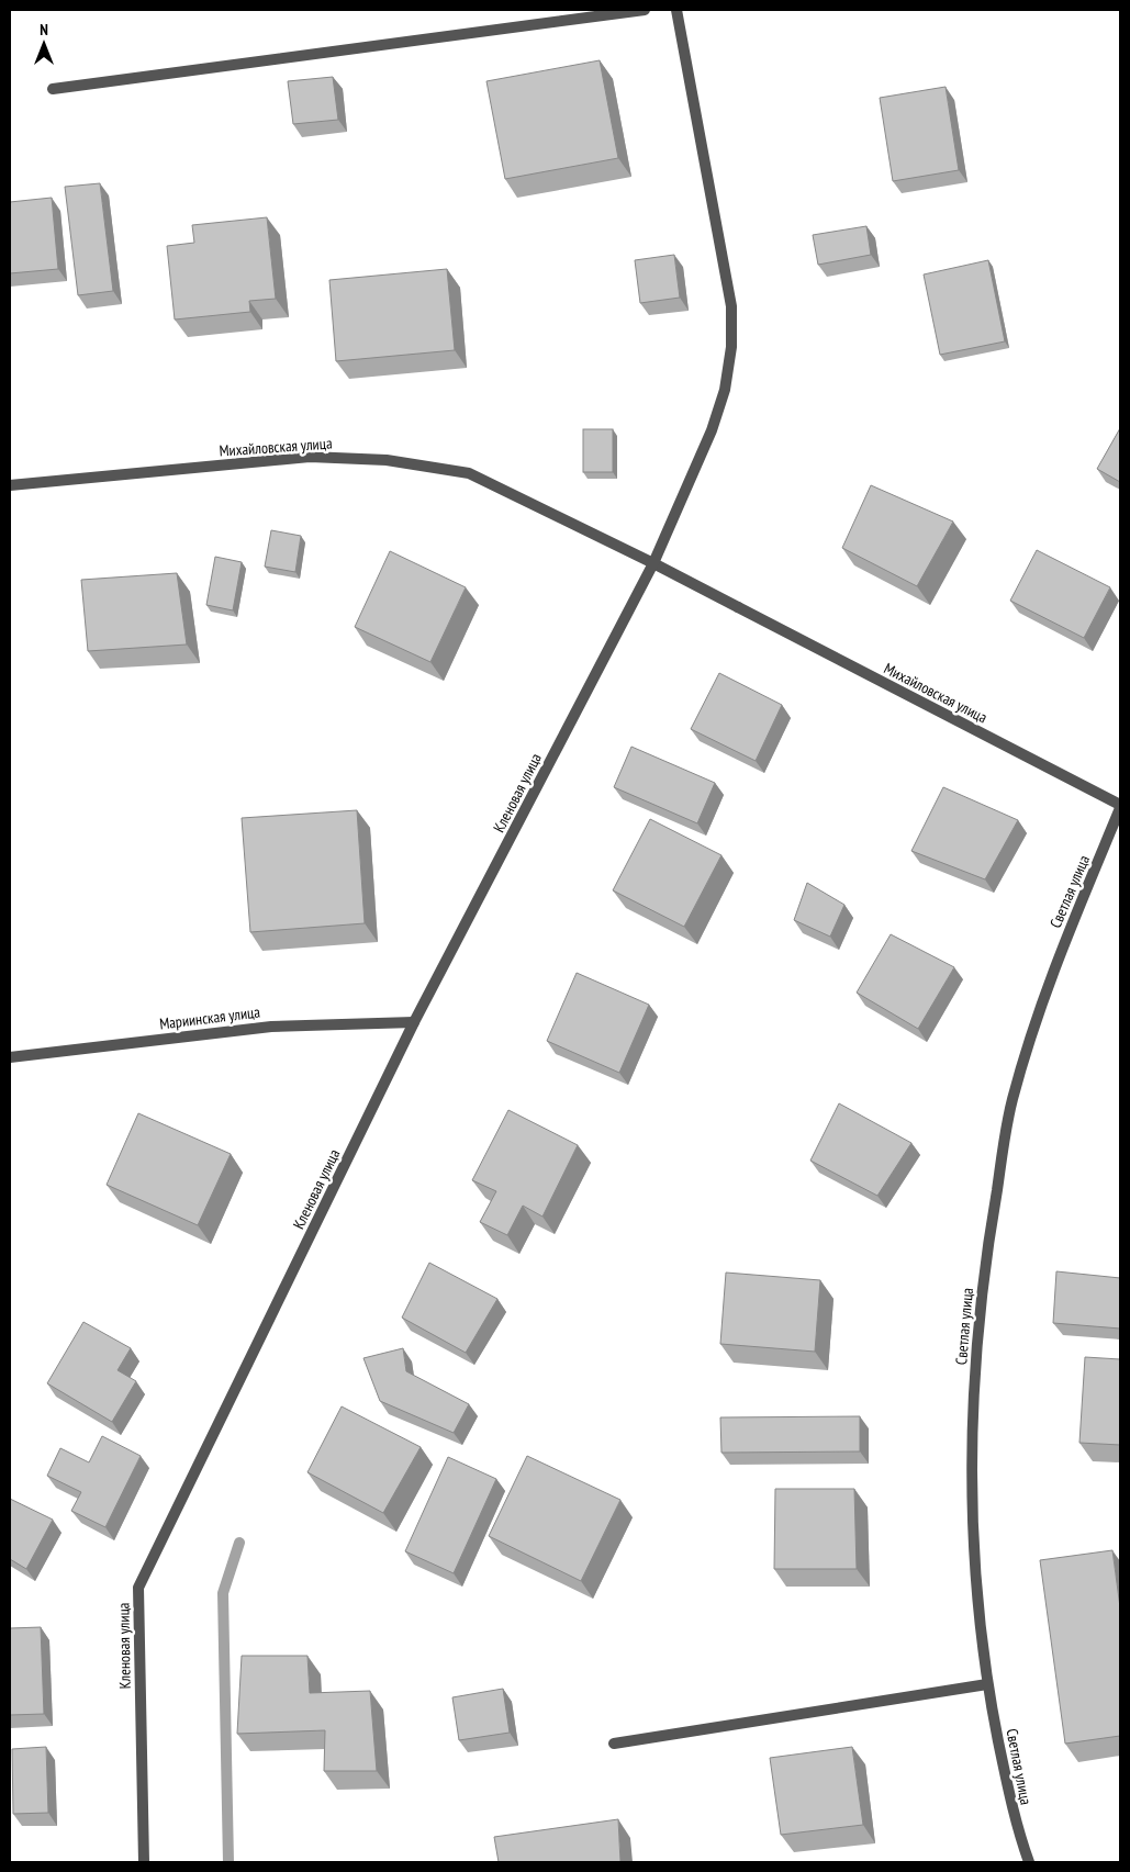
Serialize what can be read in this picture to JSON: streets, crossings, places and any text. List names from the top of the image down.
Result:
{
  "streets": {
    "street": [
      "Михайловская улица",
      "Кленовая улица",
      "Светлая улица",
      "Мариинская улица"
    ]
  },
  "crossings": [
    ["Михайловская улица", "Кленовая улица"],
    ["Михайловская улица", "Светлая улица"],
    ["Кленовая улица", "Мариинская улица"]
  ],
  "north": "top"
}
